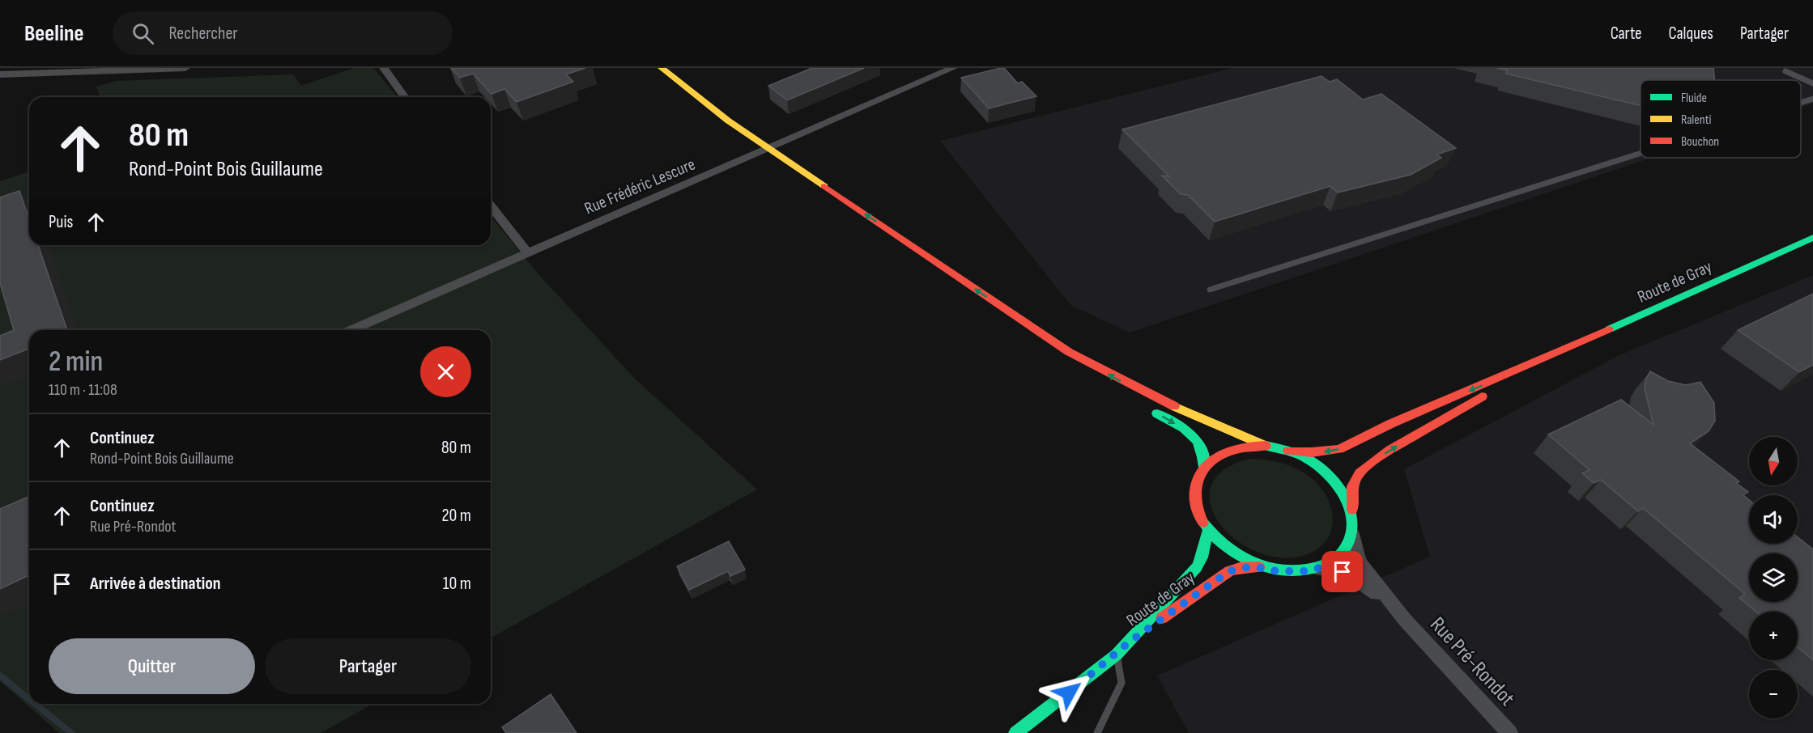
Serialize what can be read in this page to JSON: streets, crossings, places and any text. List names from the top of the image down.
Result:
{
  "streets": {
    "main road": ["Route de Gray"],
    "street": ["Rue Frédéric Lescure", "Rue Pré-Rondot"]
  },
  "crossings": [
    ["Route de Gray", "Rue Pré-Rondot"]
  ],
  "legend": ["Fluide", "Ralenti", "Bouchon"],
  "north": "bottom",
  "page": {
    "header": "Beeline",
    "search": "Rechercher",
    "nav": ["Carte", "Calques", "Partager"],
    "turn": ["80 m", "Rond-Point Bois Guillaume"],
    "then": "Puis",
    "heading": ["2 min", "110 m · 11:08"],
    "list": [
      {
        "name": "Continuez",
        "note": "Rond-Point Bois Guillaume",
        "value": "80 m"
      },
      {
        "name": "Continuez",
        "note": "Rue Pré-Rondot",
        "value": "20 m"
      },
      {
        "name": "Arrivée à destination",
        "value": "10 m"
      }
    ],
    "map_buttons": ["+", "−"],
    "buttons": ["Quitter", "Partager"]
  }
}
